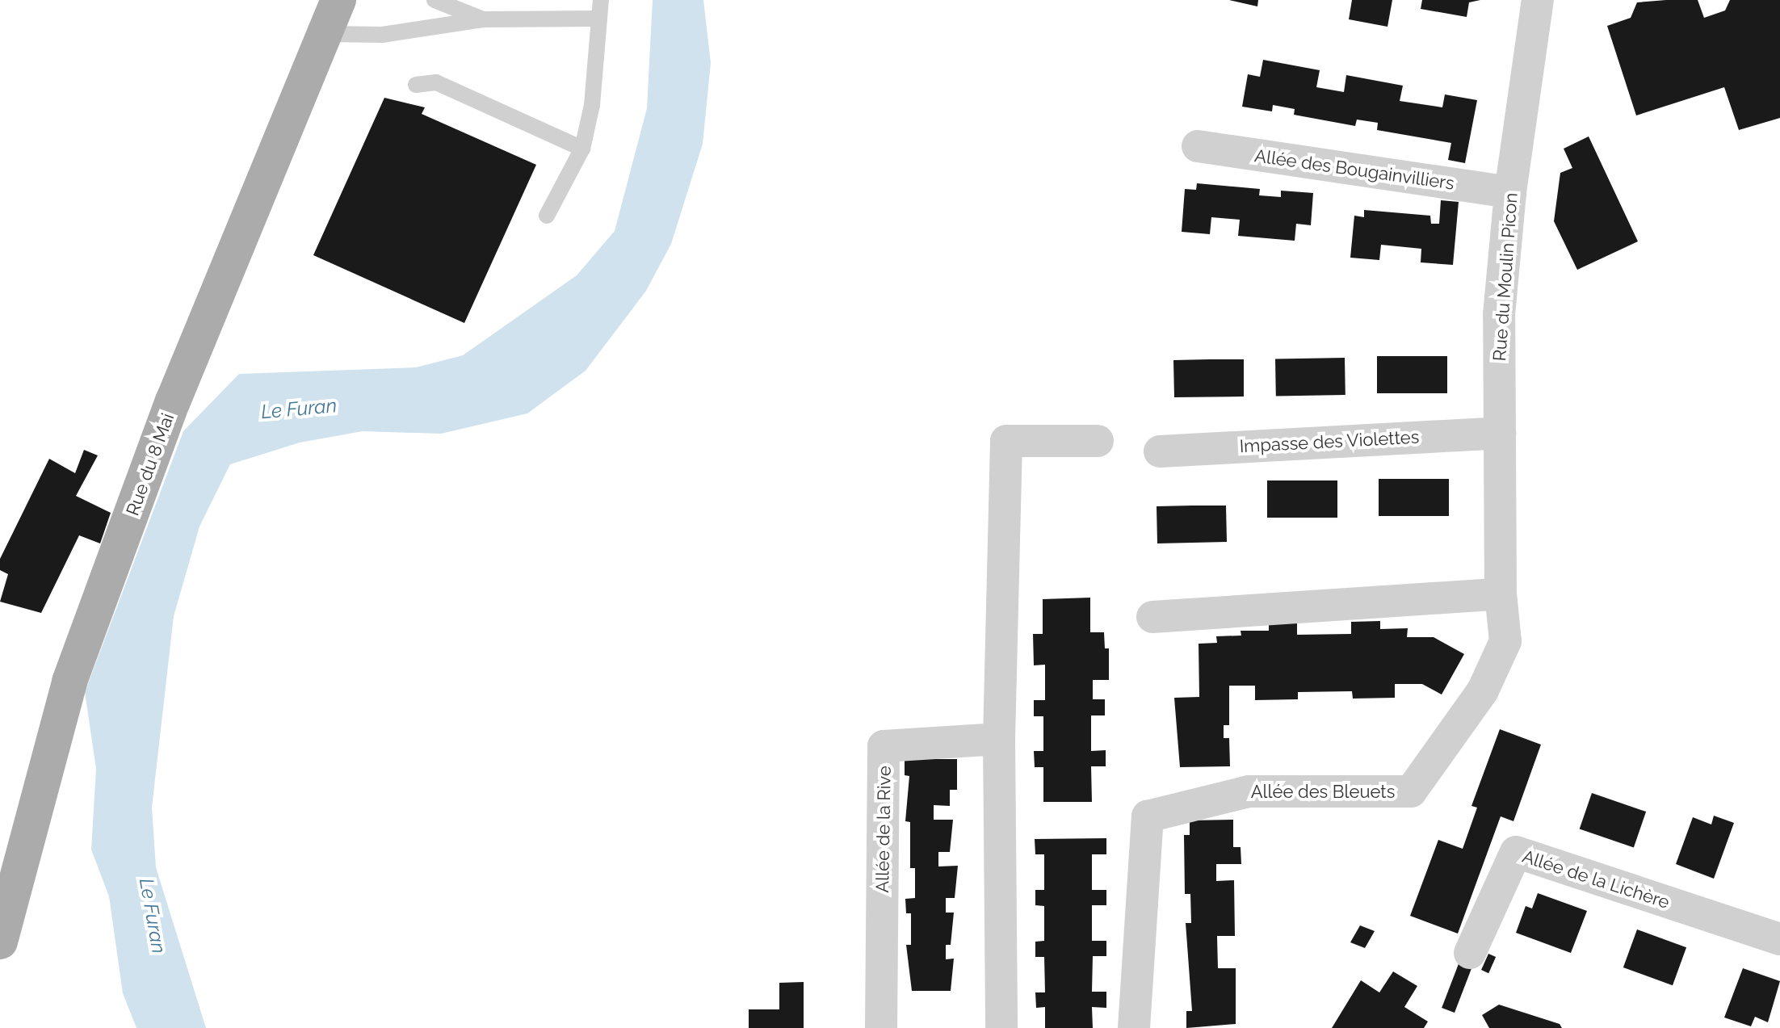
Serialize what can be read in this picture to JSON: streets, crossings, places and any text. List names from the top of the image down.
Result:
{
  "streets": {
    "main road": ["Rue du 8 Mai"],
    "street": [
      "Allée des Bougainvilliers",
      "Rue du Moulin Picon",
      "Impasse des Violettes",
      "Allée des Bleuets",
      "Allée de la Rive",
      "Allée de la Lichère"
    ]
  },
  "crossings": [
    ["Allée des Bougainvilliers", "Rue du Moulin Picon"],
    ["Rue du Moulin Picon", "Impasse des Violettes"],
    ["Rue du Moulin Picon", "Allée des Bleuets"]
  ],
  "water": ["Le Furan"]
}
